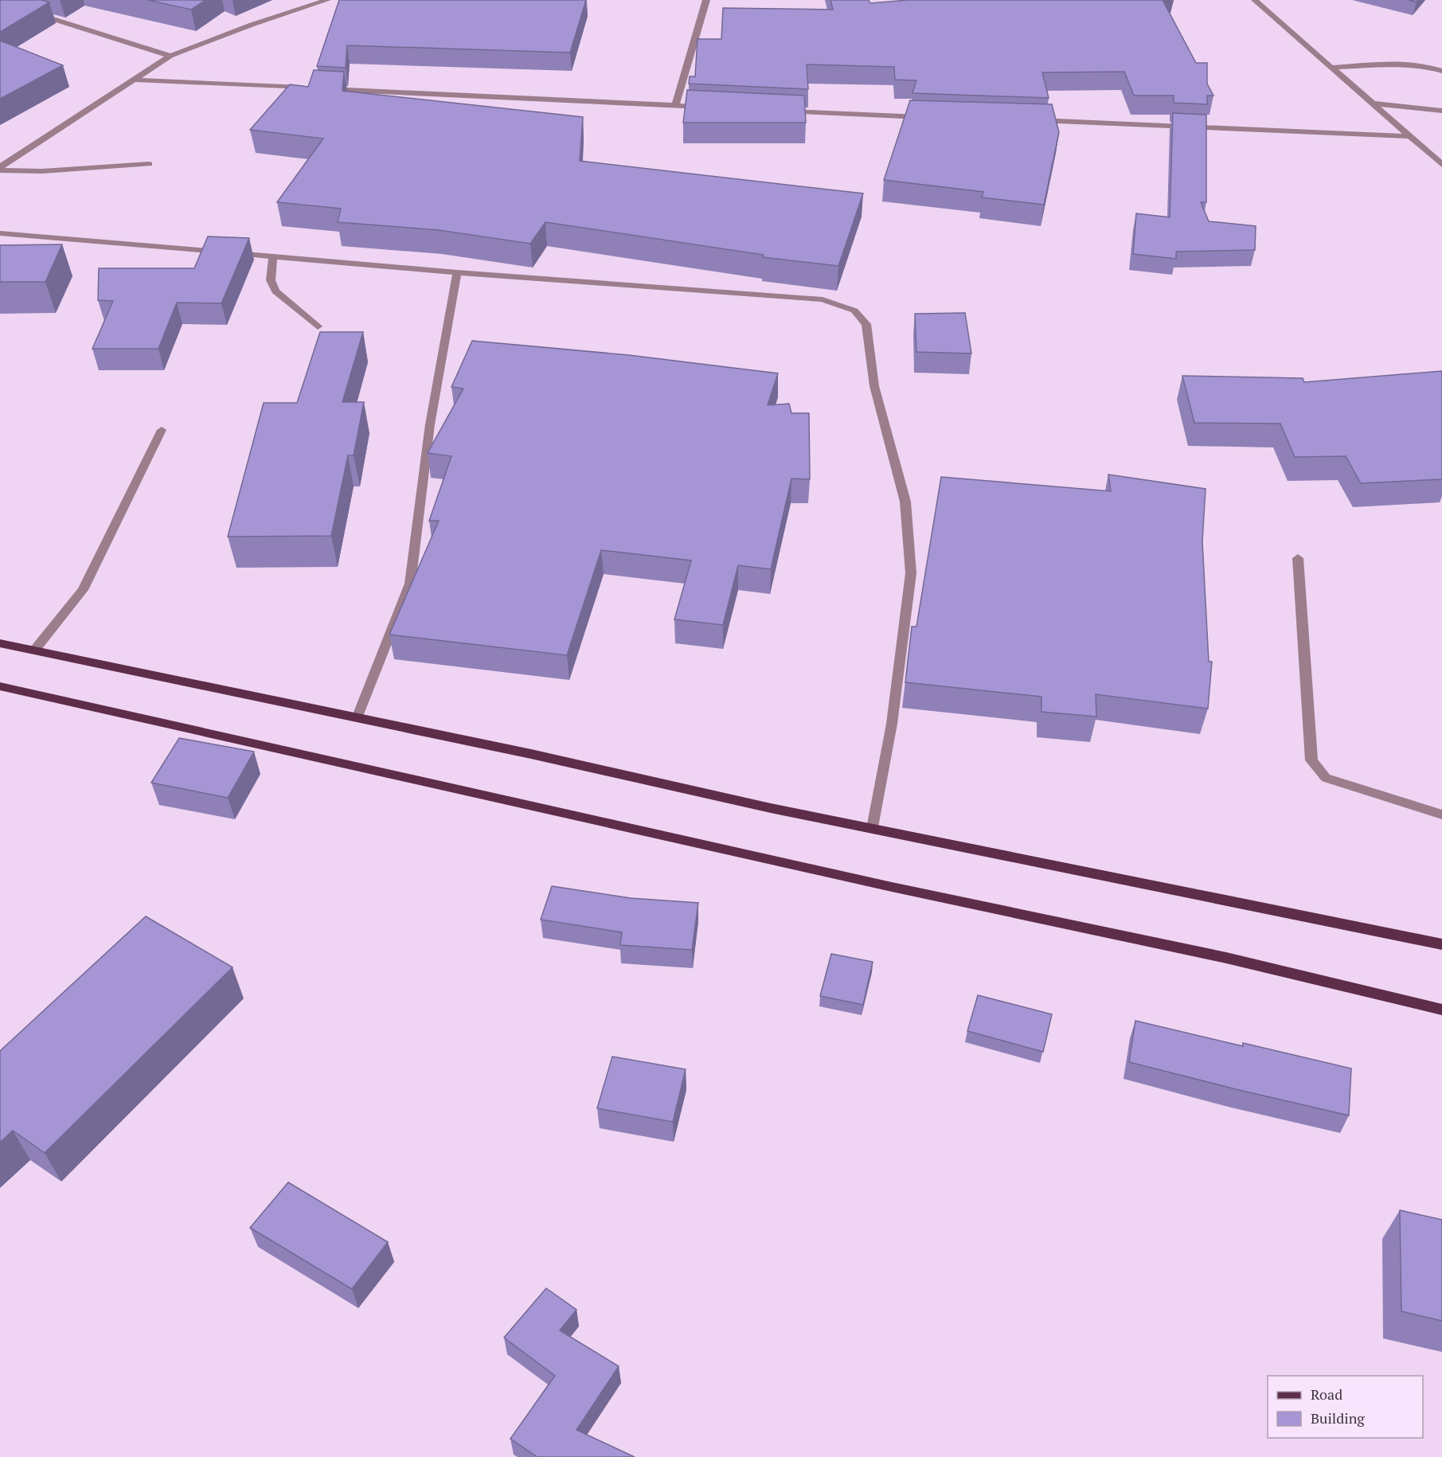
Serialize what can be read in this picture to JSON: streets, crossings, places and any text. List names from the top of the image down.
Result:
{
  "legend": ["Road", "Building"]
}
